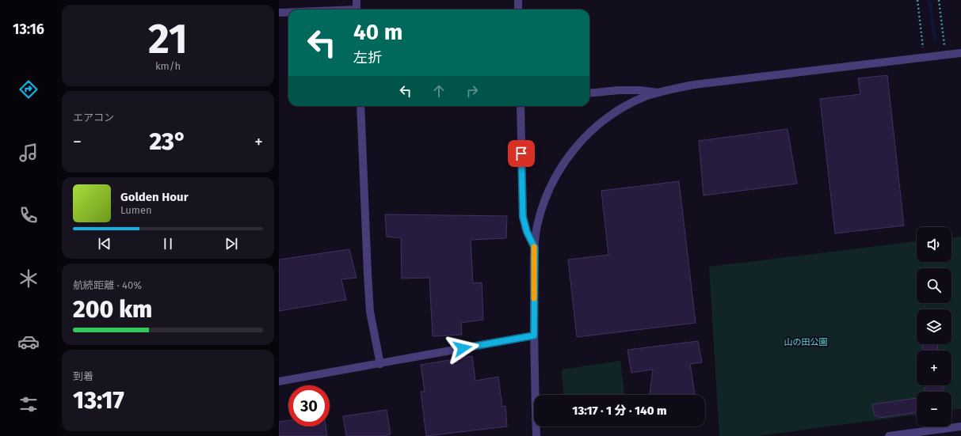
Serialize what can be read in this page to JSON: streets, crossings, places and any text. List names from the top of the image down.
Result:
{
  "parks": ["山の田公園"],
  "page": {
    "tabs": "13:16",
    "tile": [
      ["21", "km/h"],
      "エアコン",
      ["航続距離 · 40%", "200 km"],
      ["到着", "13:17"]
    ],
    "turn": ["40 m", "左折"],
    "heat": ["−", "23°", "+"],
    "song": ["Golden Hour", "Lumen"],
    "map_buttons": ["+", "−"],
    "limit": "30",
    "trip": "13:17 · 1 分 · 140 m"
  }
}
